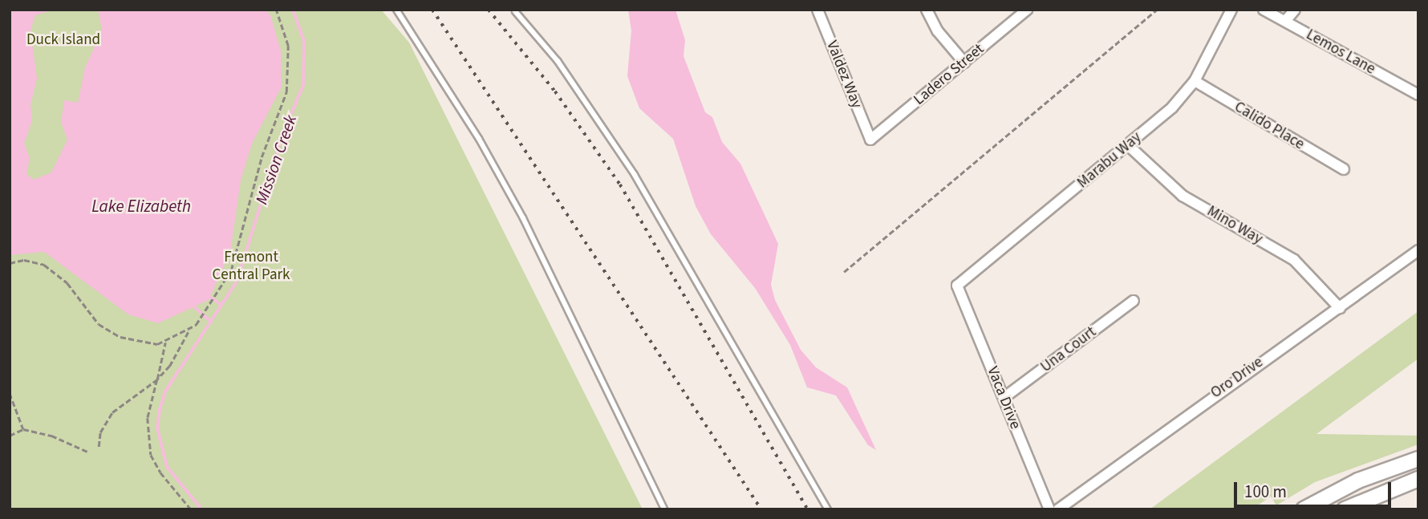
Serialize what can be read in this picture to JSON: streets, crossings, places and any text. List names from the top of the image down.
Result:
{
  "streets": {
    "street": [
      "Lemos Lane",
      "Valdez Way",
      "Ladero Street",
      "Calido Place",
      "Marabu Way",
      "Mino Way",
      "Una Court",
      "Oro Drive",
      "Vaca Drive"
    ]
  },
  "crossings": [
    ["Valdez Way", "Ladero Street"],
    ["Calido Place", "Marabu Way"],
    ["Marabu Way", "Mino Way"],
    ["Marabu Way", "Vaca Drive"],
    ["Mino Way", "Oro Drive"],
    ["Una Court", "Vaca Drive"]
  ],
  "water": ["Mission Creek", "Lake Elizabeth"],
  "parks": ["Duck Island", "Fremont Central Park"],
  "scale_bar": "100 m"
}
